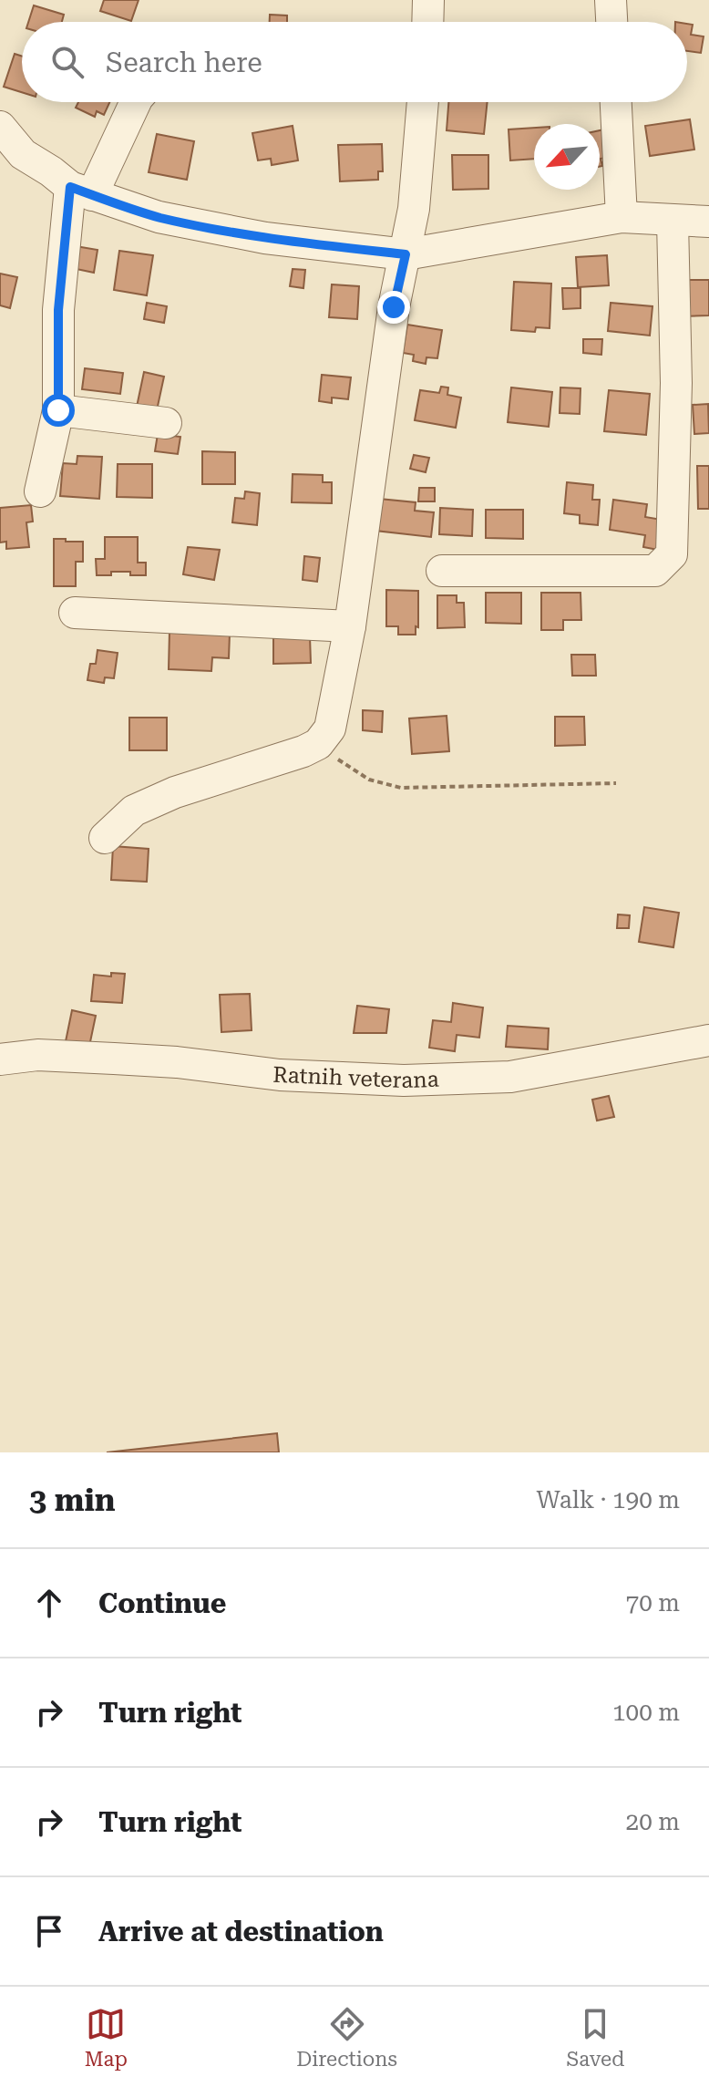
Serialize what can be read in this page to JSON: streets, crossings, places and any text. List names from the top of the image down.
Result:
{
  "streets": {
    "street": ["Ratnih veterana"]
  },
  "north": "bottom left",
  "page": {
    "search": "Search here",
    "heading": ["3 min", "Walk · 190 m"],
    "list": [
      ["Continue", "70 m"],
      ["Turn right", "100 m"],
      ["Turn right", "20 m"],
      "Arrive at destination"
    ],
    "nav": ["Map", "Directions", "Saved"]
  }
}
